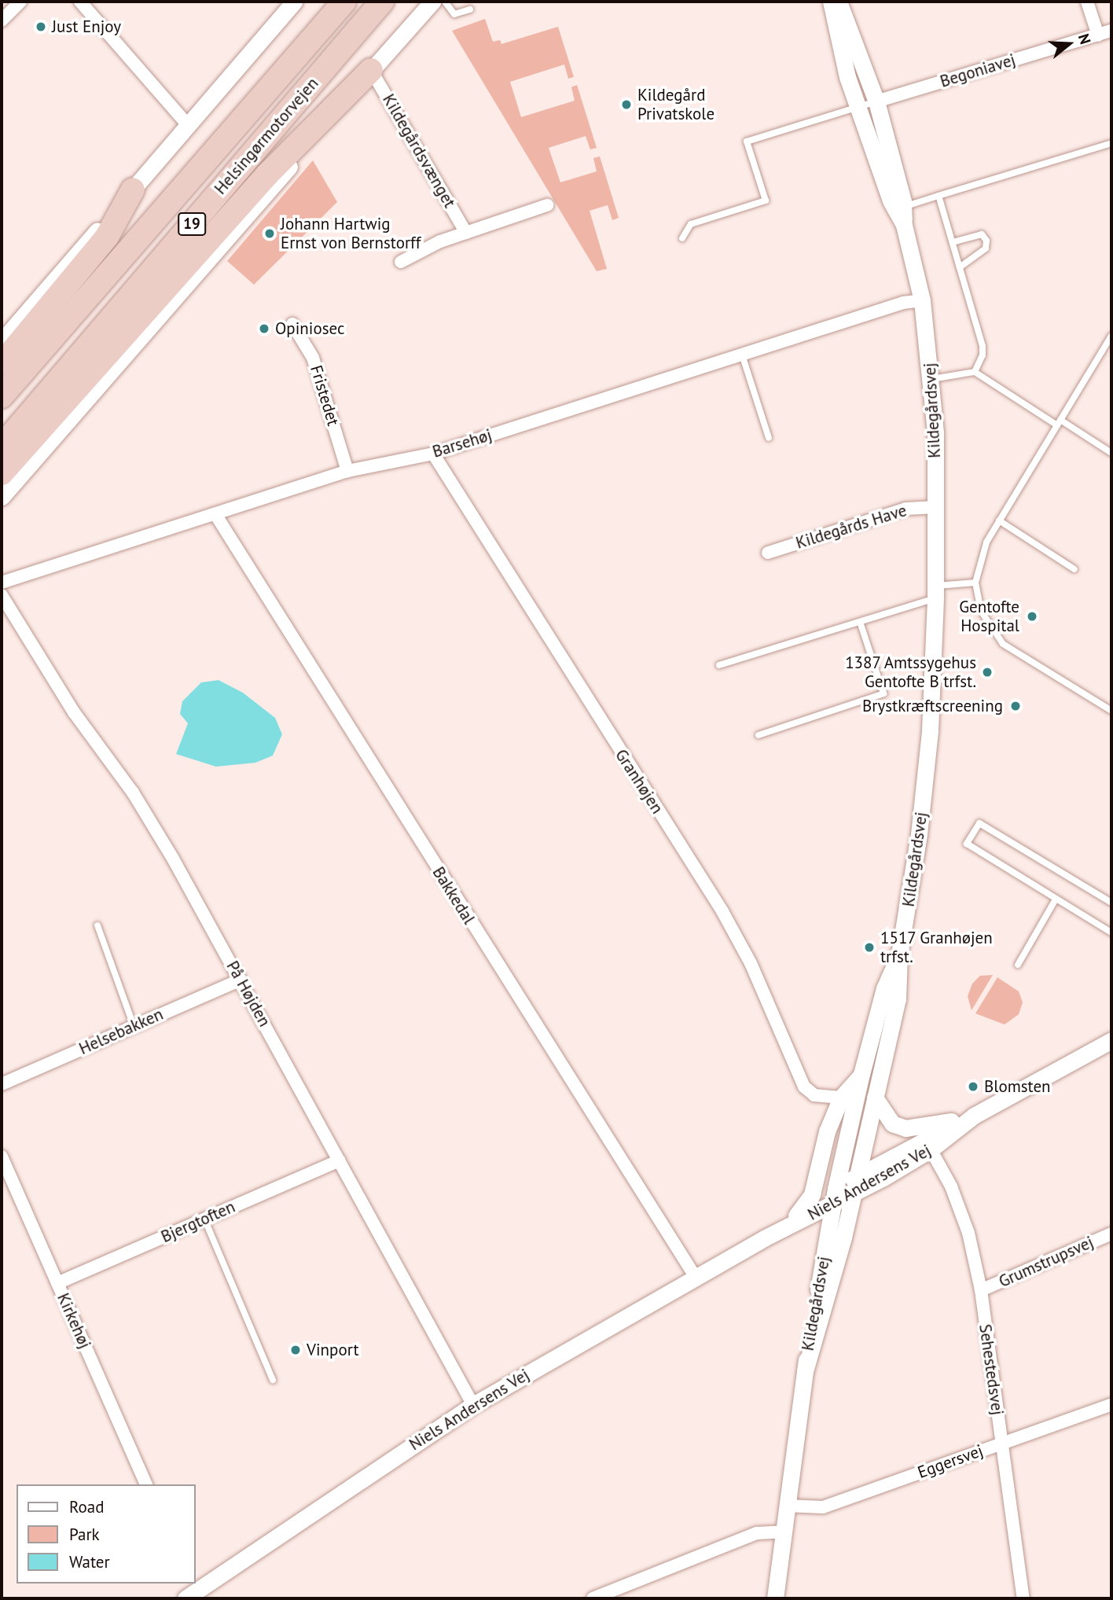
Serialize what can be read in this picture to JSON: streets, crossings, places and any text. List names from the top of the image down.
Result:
{
  "streets": {
    "highway": ["Helsingørmotorvejen", "19"],
    "street": [
      "Begoniavej",
      "Kildegårdsvænget",
      "Fristedet",
      "Kildegårdsvej",
      "Barsehøj",
      "Kildegårds Have",
      "Granhøjen",
      "Bakkedal",
      "På Højden",
      "Helsebakken",
      "Niels Andersens Vej",
      "Bjergtoften",
      "Grumstrupsvej",
      "Kirkehøj",
      "Sehestedsvej",
      "Eggersvej"
    ]
  },
  "crossings": [
    ["Begoniavej", "Kildegårdsvej"],
    ["Fristedet", "Barsehøj"],
    ["Kildegårdsvej", "Barsehøj"],
    ["Kildegårdsvej", "Kildegårds Have"],
    ["Kildegårdsvej", "Granhøjen"],
    ["Kildegårdsvej", "Niels Andersens Vej"],
    ["Kildegårdsvej", "Eggersvej"],
    ["Barsehøj", "Granhøjen"],
    ["Barsehøj", "Bakkedal"],
    ["Bakkedal", "Niels Andersens Vej"],
    ["På Højden", "Helsebakken"],
    ["På Højden", "Niels Andersens Vej"],
    ["På Højden", "Bjergtoften"],
    ["Niels Andersens Vej", "Sehestedsvej"],
    ["Bjergtoften", "Kirkehøj"],
    ["Grumstrupsvej", "Sehestedsvej"],
    ["Sehestedsvej", "Eggersvej"]
  ],
  "places": [
    "Just Enjoy",
    "Kildegård Privatskole",
    "Johann Hartwig Ernst von Bernstorff",
    "Opiniosec",
    "Gentofte Hospital",
    "1387 Amtssygehus Gentofte B trfst.",
    "Brystkræftscreening",
    "1517 Granhøjen trfst.",
    "Blomsten",
    "Vinport"
  ],
  "legend": ["Road", "Park", "Water"],
  "north": "right"
}
